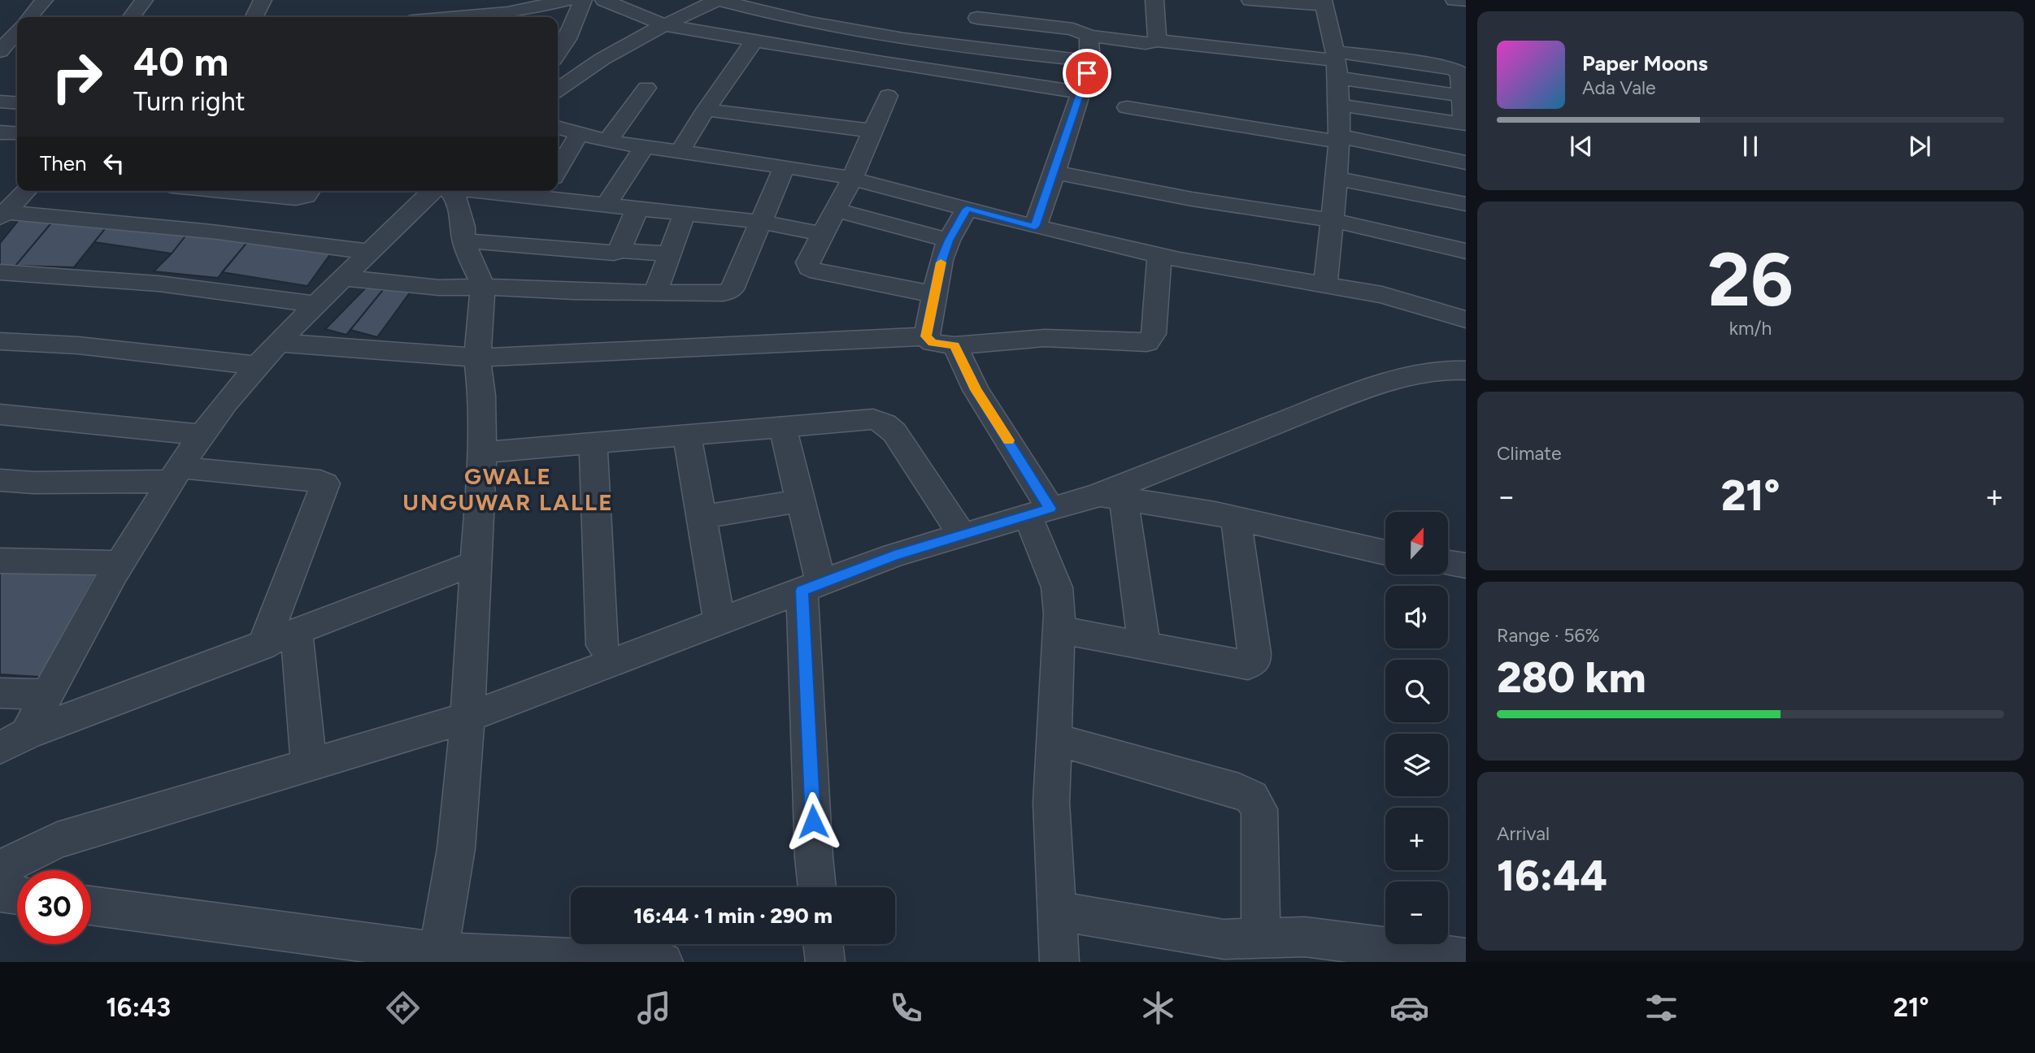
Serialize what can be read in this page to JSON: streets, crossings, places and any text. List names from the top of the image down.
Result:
{
  "districts": ["GWALE UNGUWAR LALLE"],
  "north": "top",
  "page": {
    "turn": ["40 m", "Turn right"],
    "song": ["Paper Moons", "Ada Vale"],
    "then": "Then",
    "tile": [
      ["26", "km/h"],
      "Climate",
      ["Range · 56%", "280 km"],
      ["Arrival", "16:44"]
    ],
    "heat": ["−", "21°", "+"],
    "map_buttons": ["+", "−"],
    "limit": "30",
    "trip": "16:44 · 1 min · 290 m",
    "tabs": ["16:43", "21°"]
  }
}
